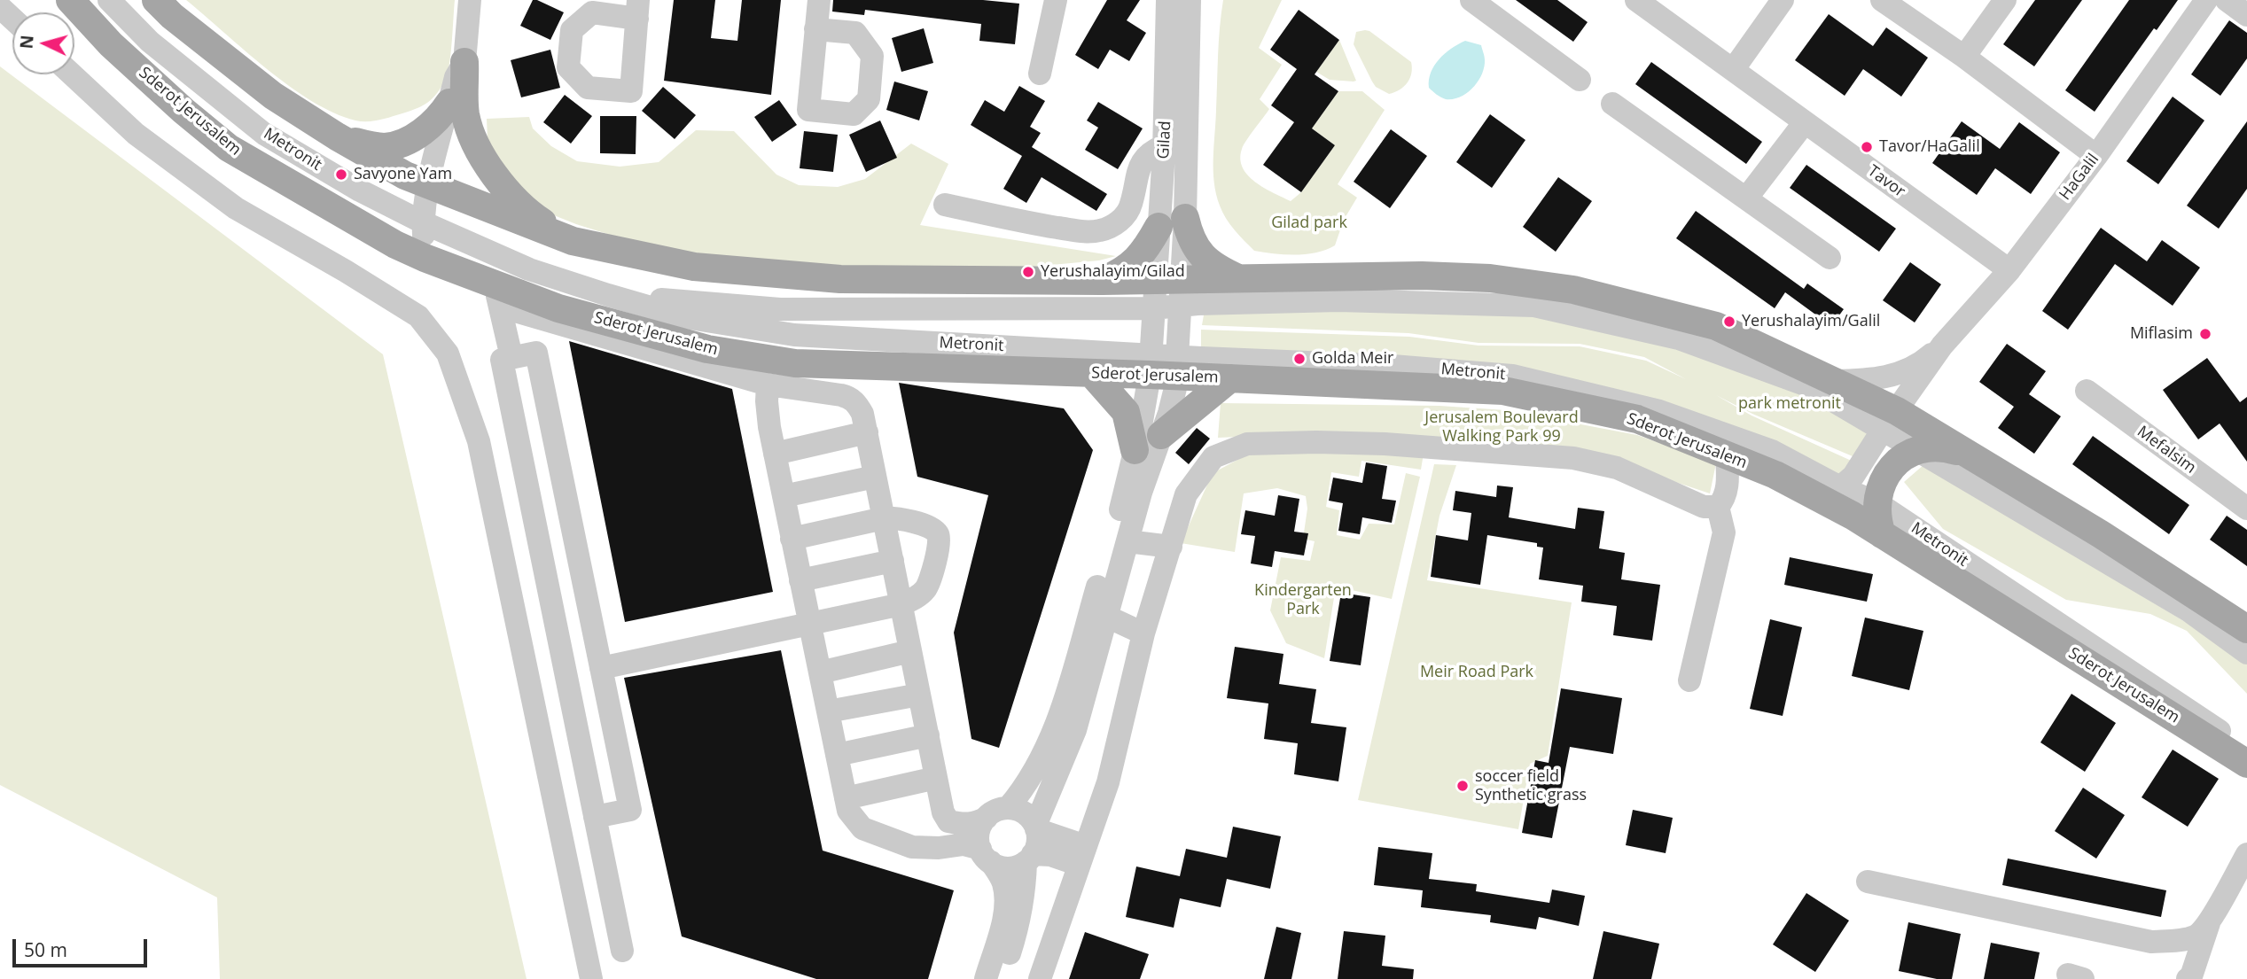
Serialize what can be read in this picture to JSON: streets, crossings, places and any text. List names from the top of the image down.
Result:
{
  "streets": {
    "main road": ["Sderot Jerusalem"],
    "street": [
      "Gilad",
      "Metronit",
      "HaGalil",
      "Tavor",
      "Mefalsim"
    ]
  },
  "crossings": [
    ["Sderot Jerusalem", "Metronit"],
    ["Metronit", "HaGalil"],
    ["HaGalil", "Tavor"]
  ],
  "parks": [
    "Gilad park",
    "park metronit",
    "Jerusalem Boulevard Walking Park 99",
    "Kindergarten Park",
    "Meir Road Park"
  ],
  "places": [
    "Tavor/HaGalil",
    "Savyone Yam",
    "Yerushalayim/Gilad",
    "Yerushalayim/Galil",
    "Miflasim",
    "Golda Meir",
    "soccer field Synthetic grass"
  ],
  "scale_bar": "50 m",
  "north": "left"
}
